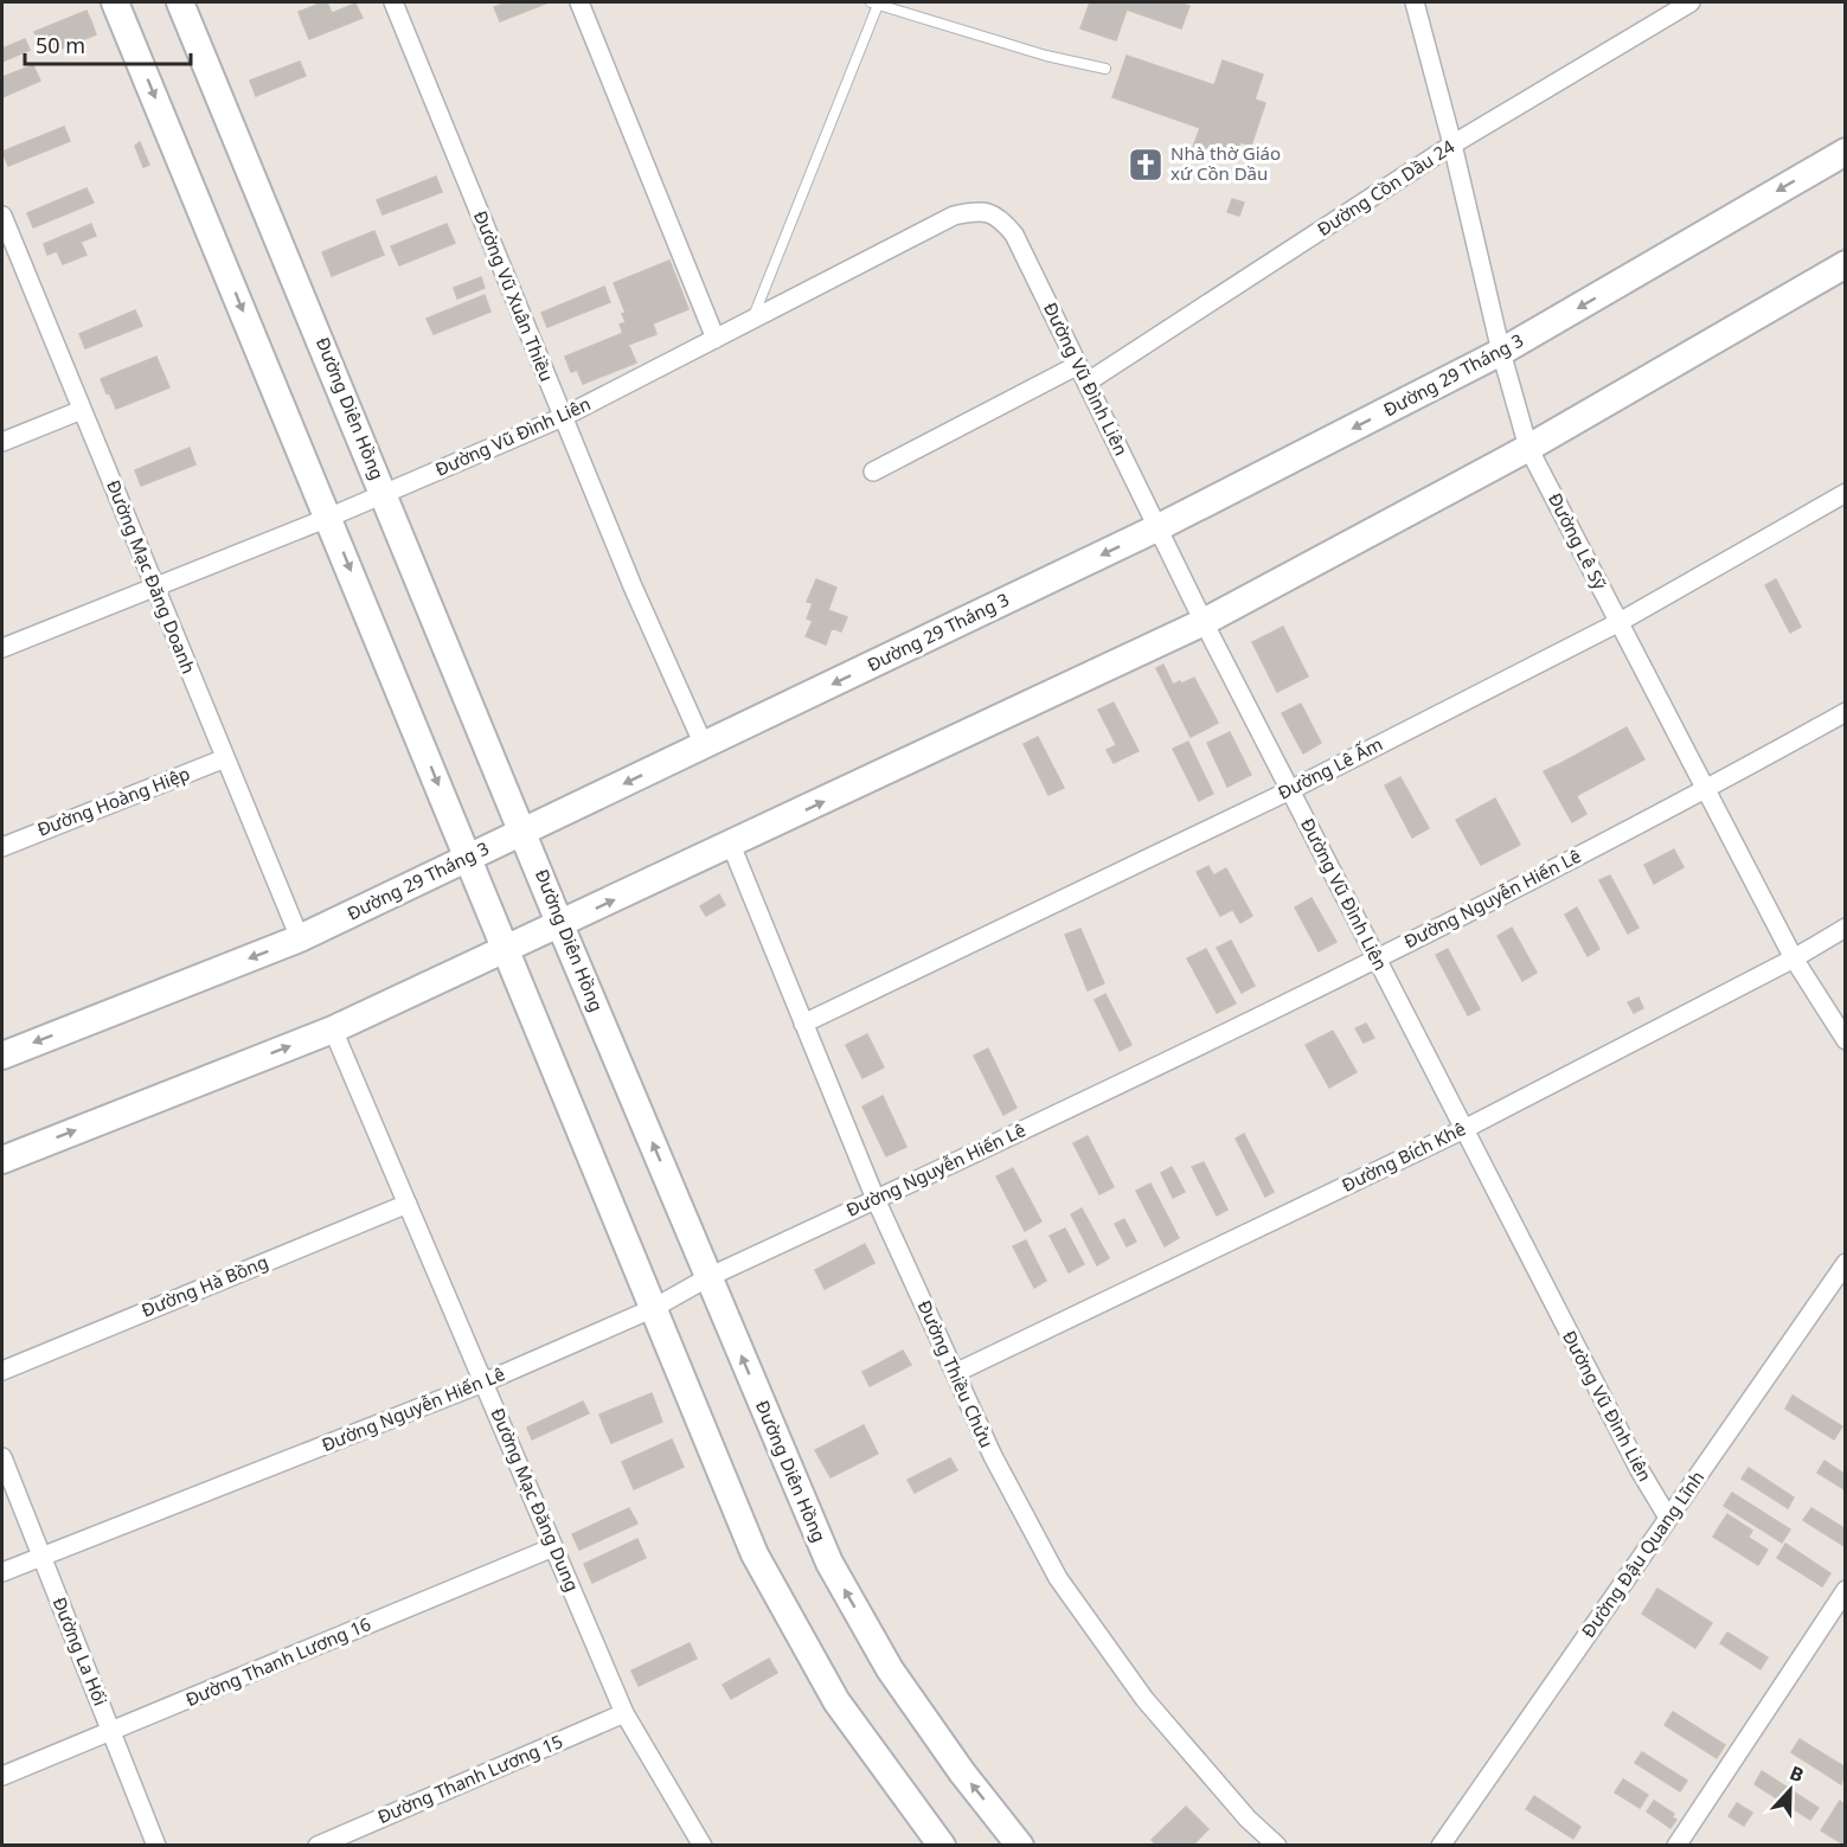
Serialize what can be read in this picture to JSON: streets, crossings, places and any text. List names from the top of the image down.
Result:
{
  "streets": {
    "street": [
      "Đường Cồn Dầu 24",
      "Đường Vũ Xuân Thiều",
      "Đường 29 Tháng 3",
      "Đường Vũ Đình Liên",
      "Đường Diên Hồng",
      "Đường Lê Sỹ",
      "Đường Mạc Đăng Doanh",
      "Đường Lê Ấm",
      "Đường Hoàng Hiệp",
      "Đường Nguyễn Hiến Lê",
      "Đường Bích Khê",
      "Đường Hà Bồng",
      "Đường Thiều Chửu",
      "Đường Mạc Đăng Dung",
      "Đường Đậu Quang Lĩnh",
      "Đường La Hối",
      "Đường Thanh Lương 16",
      "Đường Thanh Lương 15"
    ]
  },
  "crossings": [
    ["Đường Cồn Dầu 24", "Đường Vũ Đình Liên"],
    ["Đường Cồn Dầu 24", "Đường Lê Sỹ"],
    ["Đường Vũ Xuân Thiều", "Đường 29 Tháng 3"],
    ["Đường Vũ Xuân Thiều", "Đường Vũ Đình Liên"],
    ["Đường 29 Tháng 3", "Đường Vũ Đình Liên"],
    ["Đường 29 Tháng 3", "Đường Diên Hồng"],
    ["Đường 29 Tháng 3", "Đường Lê Sỹ"],
    ["Đường 29 Tháng 3", "Đường Mạc Đăng Doanh"],
    ["Đường Vũ Đình Liên", "Đường Diên Hồng"],
    ["Đường Vũ Đình Liên", "Đường Mạc Đăng Doanh"],
    ["Đường Vũ Đình Liên", "Đường Lê Ấm"],
    ["Đường Vũ Đình Liên", "Đường Nguyễn Hiến Lê"],
    ["Đường Vũ Đình Liên", "Đường Bích Khê"],
    ["Đường Vũ Đình Liên", "Đường Đậu Quang Lĩnh"],
    ["Đường Diên Hồng", "Đường Nguyễn Hiến Lê"],
    ["Đường Lê Sỹ", "Đường Lê Ấm"],
    ["Đường Lê Sỹ", "Đường Nguyễn Hiến Lê"],
    ["Đường Lê Sỹ", "Đường Bích Khê"],
    ["Đường Mạc Đăng Doanh", "Đường Hoàng Hiệp"],
    ["Đường Lê Ấm", "Đường Thiều Chửu"],
    ["Đường Nguyễn Hiến Lê", "Đường Thiều Chửu"],
    ["Đường Nguyễn Hiến Lê", "Đường Mạc Đăng Dung"],
    ["Đường Nguyễn Hiến Lê", "Đường La Hối"],
    ["Đường Bích Khê", "Đường Thiều Chửu"],
    ["Đường Hà Bồng", "Đường Mạc Đăng Dung"],
    ["Đường Mạc Đăng Dung", "Đường Thanh Lương 16"],
    ["Đường Mạc Đăng Dung", "Đường Thanh Lương 15"],
    ["Đường La Hối", "Đường Thanh Lương 16"]
  ],
  "places": {
    "church": ["Nhà thờ Giáo xứ Cồn Dầu"]
  },
  "scale_bar": "50 m",
  "north": "top"
}
